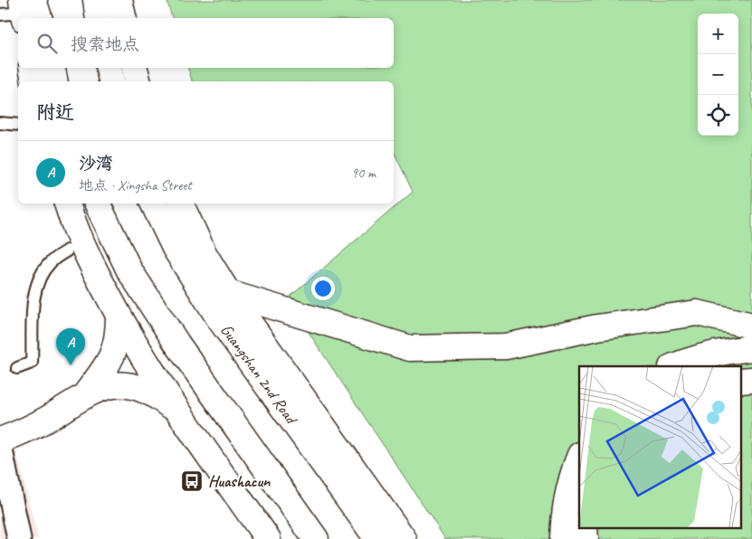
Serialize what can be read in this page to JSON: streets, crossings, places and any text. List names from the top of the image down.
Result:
{
  "streets": {
    "main road": ["Guangshan 2nd Road"]
  },
  "places": {
    "bus stop": ["Huashacun"]
  },
  "page": {
    "map_buttons": ["+", "−"],
    "search": "搜索地点",
    "heading": "附近",
    "list": [
      {
        "mark": "A",
        "name": "沙湾",
        "note": "地点 · Xingsha Street",
        "value": "90 m"
      }
    ],
    "pins": "A"
  }
}
